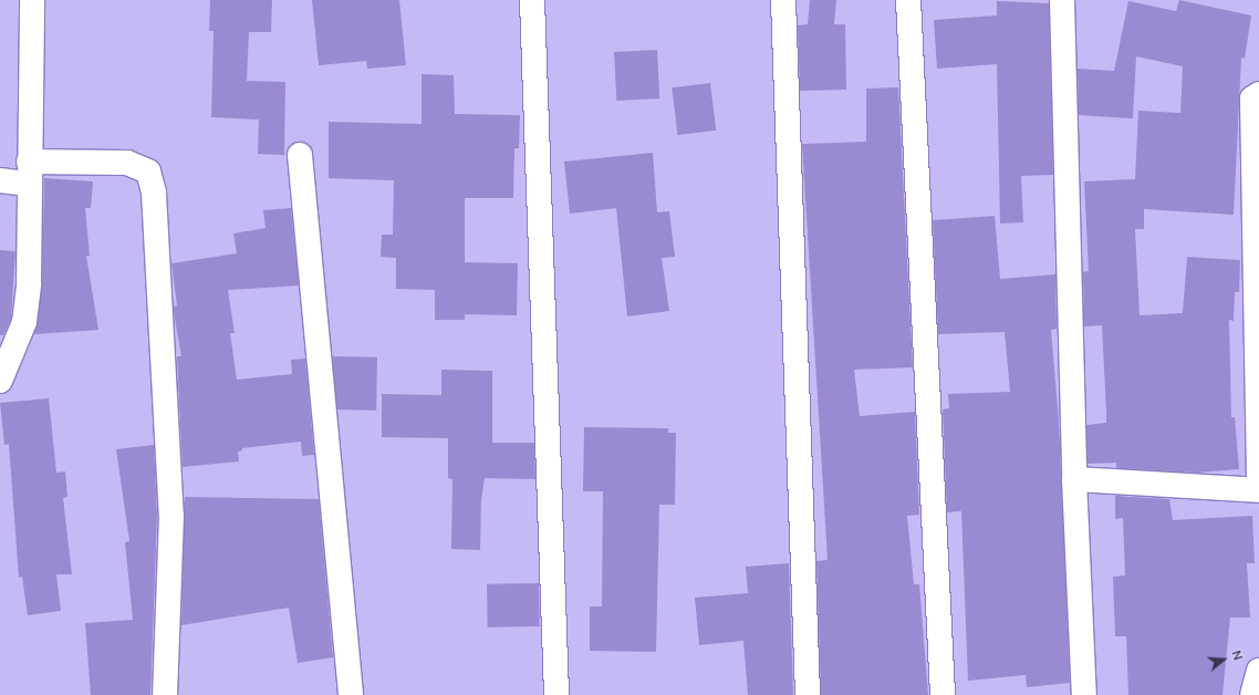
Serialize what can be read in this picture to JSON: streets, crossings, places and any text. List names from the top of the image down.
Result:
{
  "north": "right"
}
